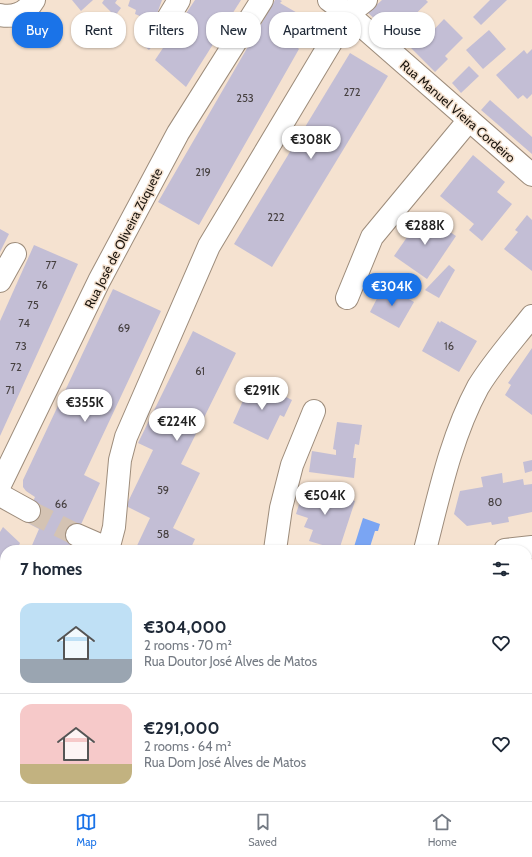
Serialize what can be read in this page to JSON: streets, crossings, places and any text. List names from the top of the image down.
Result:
{
  "streets": {
    "street": ["Rua Manuel Vieira Cordeiro", "Rua José de Oliveira Zúquete"]
  },
  "house_numbers": [
    "272",
    "253",
    "219",
    "222",
    "77",
    "76",
    "75",
    "74",
    "69",
    "73",
    "16",
    "72",
    "61",
    "71",
    "59",
    "80",
    "66",
    "58"
  ],
  "page": {
    "chip": [
      "Buy",
      "Rent",
      "Filters",
      "New",
      "Apartment",
      "House"
    ],
    "price": [
      "€308K",
      "€288K",
      "€304K",
      "€291K",
      "€355K",
      "€224K",
      "€504K"
    ],
    "heading": "7 homes",
    "list": [
      {
        "name": "€304,000",
        "note": "2 rooms · 70 m² · Rua Doutor José Alves de Matos"
      },
      {
        "name": "€291,000",
        "note": "2 rooms · 64 m² · Rua Dom José Alves de Matos"
      }
    ],
    "tabs": ["Map", "Saved", "Home"]
  }
}
